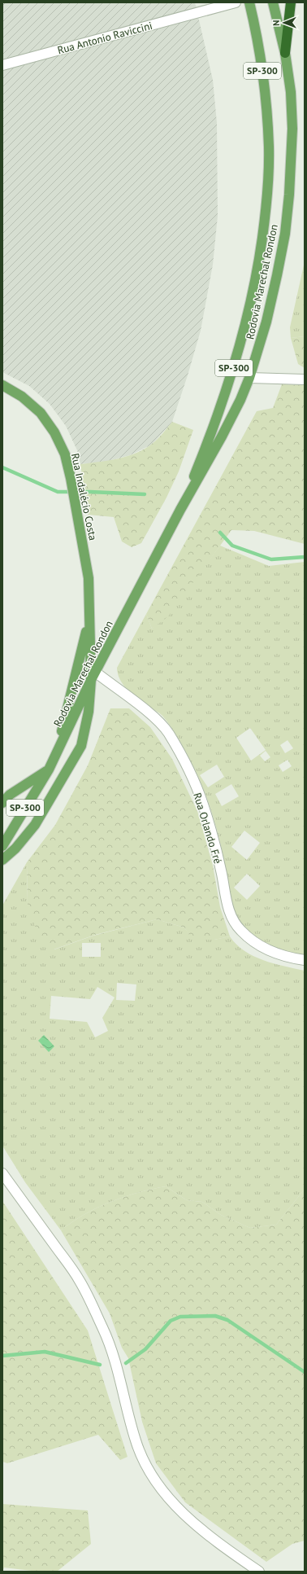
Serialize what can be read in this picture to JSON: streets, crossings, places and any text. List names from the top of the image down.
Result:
{
  "streets": {
    "main road": ["SP-300", "Rodovia Marechal Rondon", "Rua Indalécio Costa"],
    "street": ["Rua Antonio Raviccini", "Rua Orlando Fré"]
  },
  "crossings": [
    ["Rodovia Marechal Rondon", "Rua Indalécio Costa"],
    ["Rodovia Marechal Rondon", "Rua Orlando Fré"],
    ["Rua Indalécio Costa", "Rua Orlando Fré"]
  ],
  "north": "left"
}
